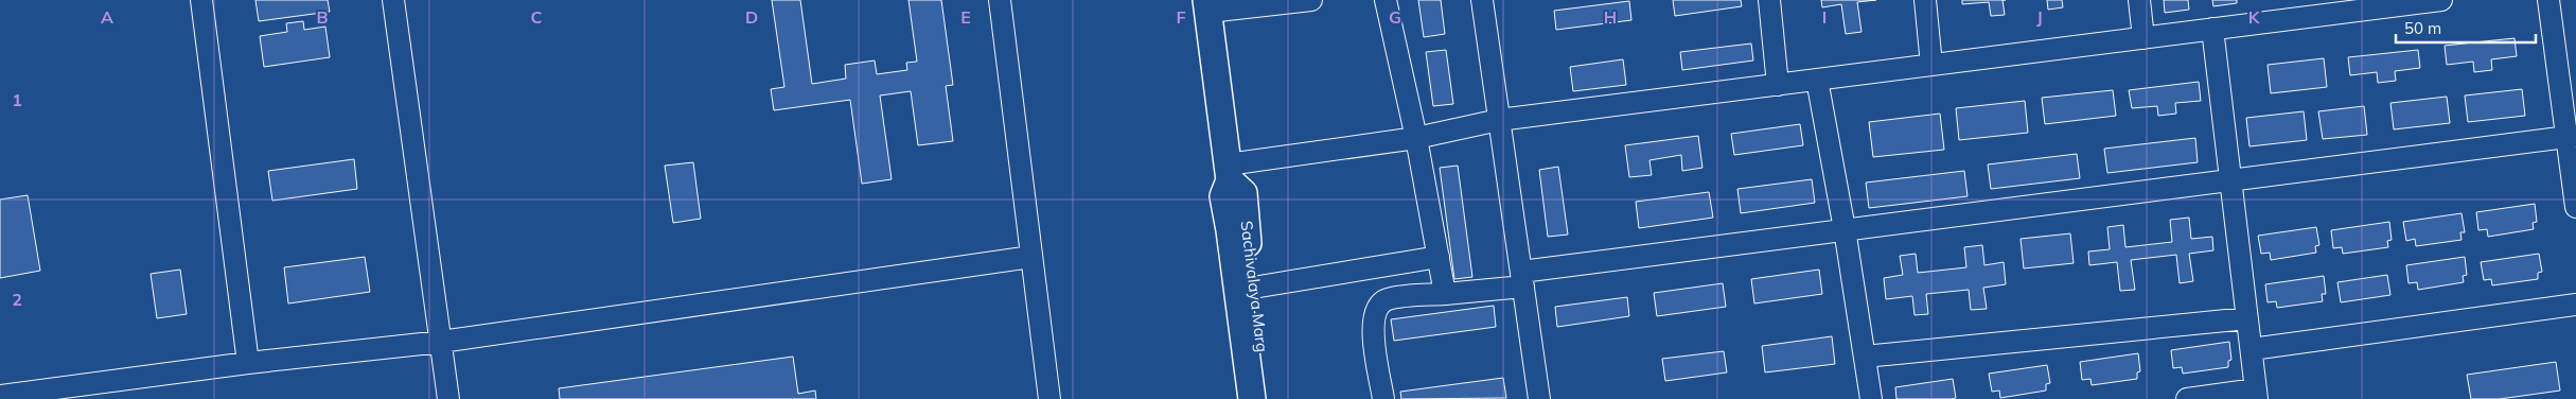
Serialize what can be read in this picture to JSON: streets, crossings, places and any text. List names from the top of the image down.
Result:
{
  "streets": {
    "main road": ["Sachivalaya Marg"]
  },
  "scale_bar": "50 m",
  "grid": {
    "columns": [
      "A",
      "B",
      "C",
      "D",
      "E",
      "F",
      "G",
      "H",
      "I",
      "J",
      "K"
    ],
    "rows": ["1", "2"]
  }
}
